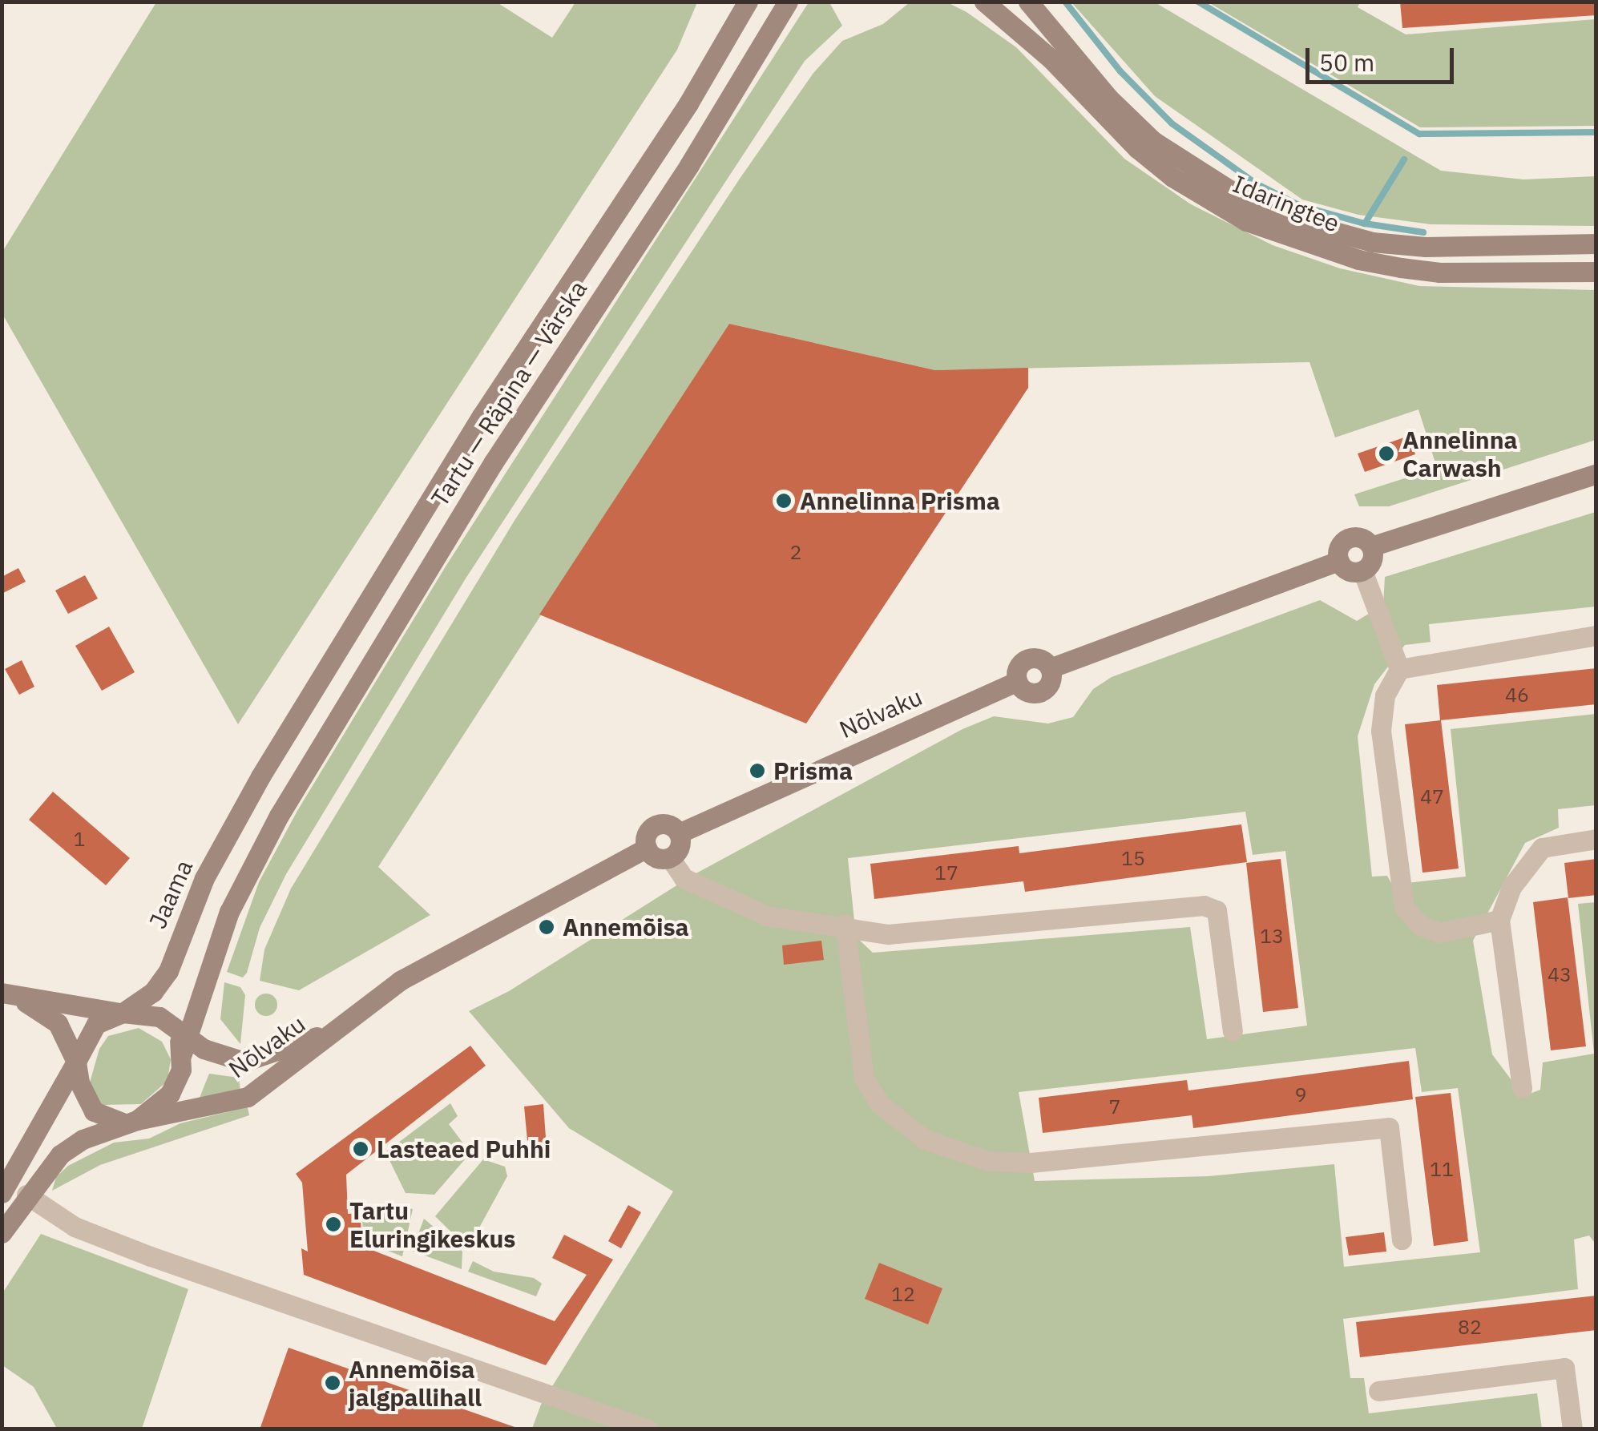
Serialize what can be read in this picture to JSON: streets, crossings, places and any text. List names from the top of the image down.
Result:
{
  "streets": {
    "main road": [
      "Idaringtee",
      "Tartu — Räpina — Värska",
      "Nõlvaku",
      "Jaama"
    ]
  },
  "crossings": [
    ["Tartu — Räpina — Värska", "Nõlvaku"],
    ["Tartu — Räpina — Värska", "Jaama"],
    ["Nõlvaku", "Jaama"]
  ],
  "places": [
    "Annelinna Carwash",
    "Annelinna Prisma",
    "Prisma",
    "Annemõisa",
    "Lasteaed Puhhi",
    "Tartu Eluringikeskus",
    "Annemõisa jalgpallihall"
  ],
  "house_numbers": [
    "2",
    "46",
    "47",
    "1",
    "15",
    "17",
    "13",
    "43",
    "9",
    "7",
    "11",
    "12",
    "82"
  ],
  "scale_bar": "50 m"
}
